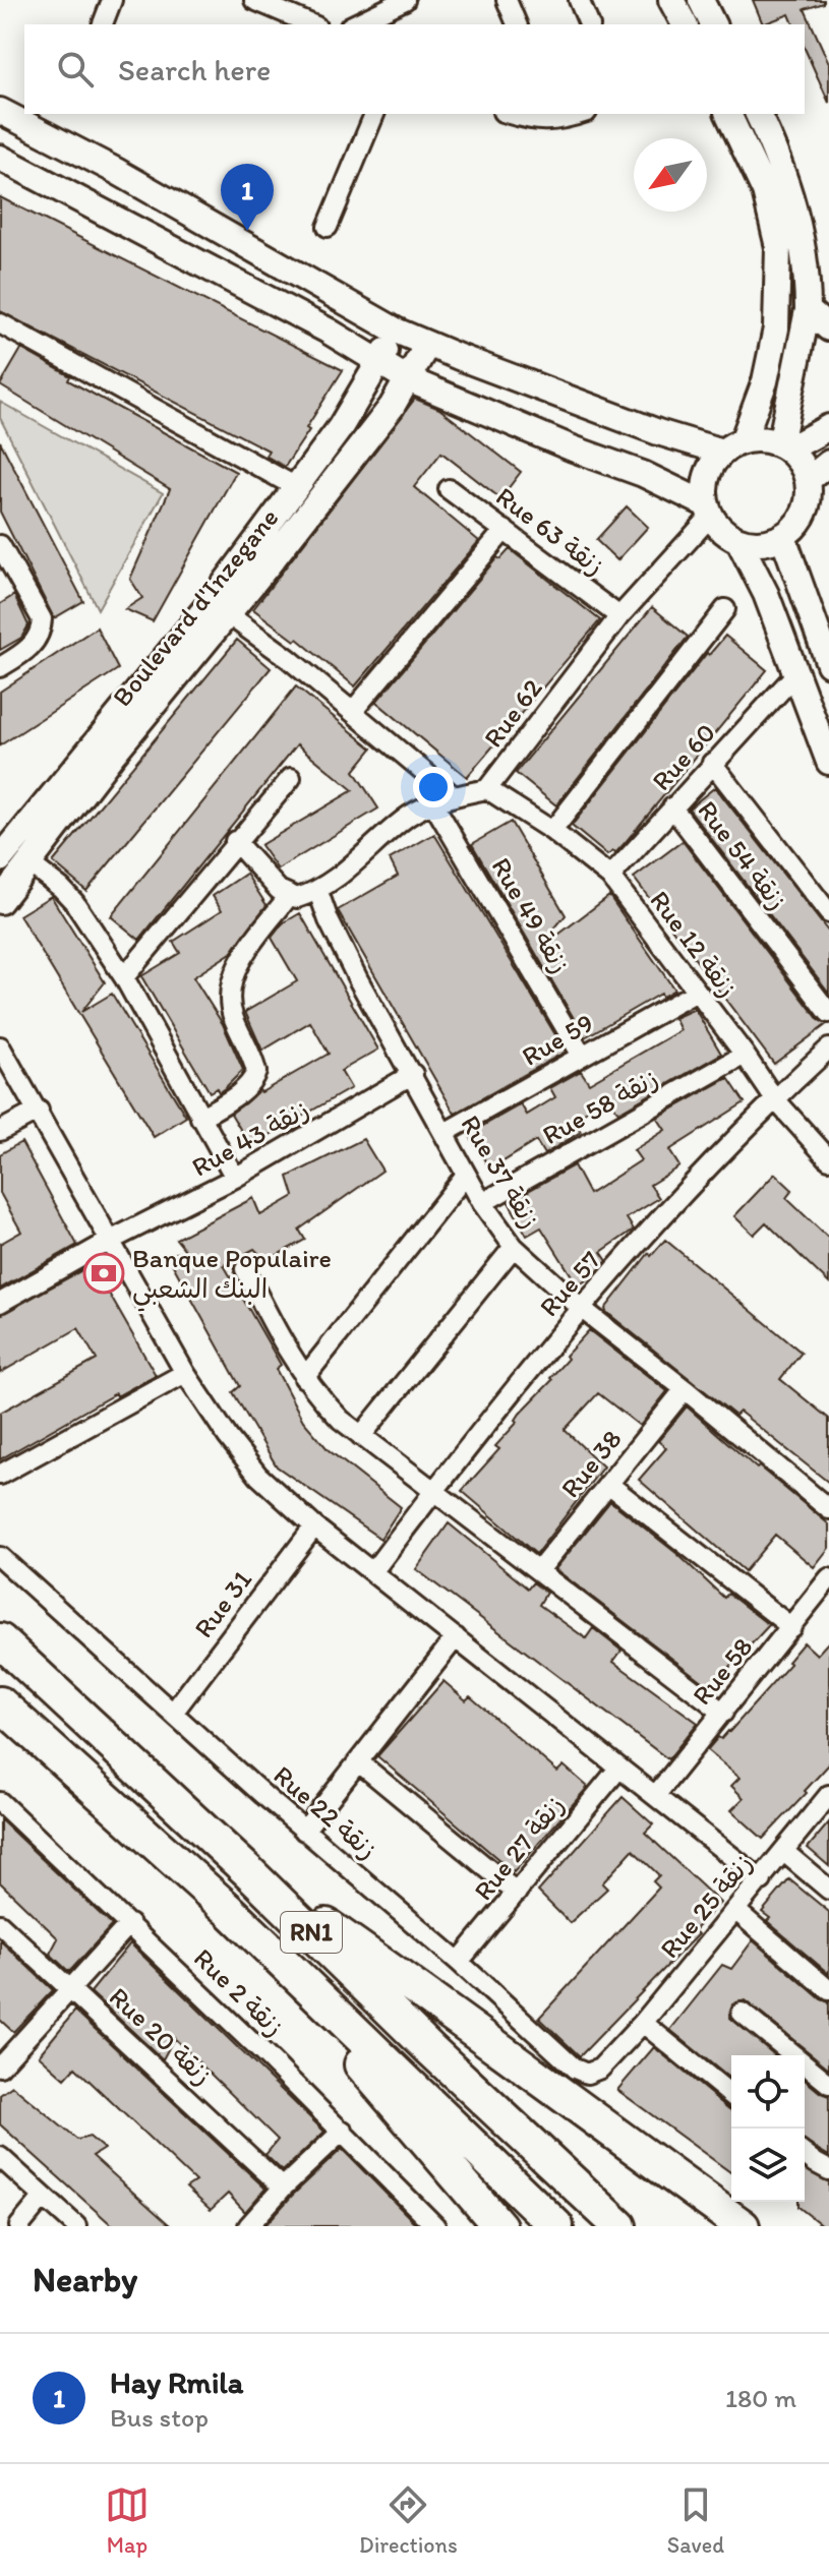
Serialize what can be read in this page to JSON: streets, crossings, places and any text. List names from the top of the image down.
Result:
{
  "streets": {
    "highway": ["RN1"],
    "main road": ["Boulevard d'Inzegane"],
    "street": [
      "Rue 63 زنقة",
      "Rue 62",
      "Rue 60",
      "Rue 54 زنقة",
      "Rue 49 زنقة",
      "Rue 12 زنقة",
      "Rue 59",
      "Rue 58 زنقة",
      "Rue 43 زنقة",
      "Rue 37 زنقة",
      "Rue 57",
      "Rue 38",
      "Rue 31",
      "Rue 58",
      "Rue 22 زنقة",
      "Rue 27 زنقة",
      "Rue 25 زنقة",
      "Rue 2 زنقة",
      "Rue 20 زنقة"
    ]
  },
  "crossings": [
    ["Rue 63 زنقة", "Rue 62"],
    ["Rue 62", "Rue 49 زنقة"],
    ["Rue 62", "Rue 12 زنقة"],
    ["Rue 62", "Rue 37 زنقة"],
    ["Rue 60", "Rue 54 زنقة"],
    ["Rue 60", "Rue 12 زنقة"],
    ["Rue 49 زنقة", "Rue 59"],
    ["Rue 12 زنقة", "Rue 59"],
    ["Rue 12 زنقة", "Rue 58 زنقة"],
    ["Rue 12 زنقة", "Rue 57"],
    ["Rue 59", "Rue 37 زنقة"],
    ["Rue 58 زنقة", "Rue 37 زنقة"],
    ["Rue 43 زنقة", "Rue 37 زنقة"],
    ["Rue 37 زنقة", "Rue 57"],
    ["Rue 37 زنقة", "Rue 38"],
    ["Rue 31", "Rue 22 زنقة"],
    ["Rue 22 زنقة", "Rue 27 زنقة"],
    ["Rue 22 زنقة", "Rue 25 زنقة"]
  ],
  "places": {
    "bank": ["Banque Populaire البنك الشعبي"]
  },
  "north": "bottom left",
  "page": {
    "search": "Search here",
    "pins": "1",
    "heading": "Nearby",
    "list": [
      {
        "mark": "1",
        "name": "Hay Rmila",
        "note": "Bus stop",
        "value": "180 m"
      }
    ],
    "nav": ["Map", "Directions", "Saved"]
  }
}
